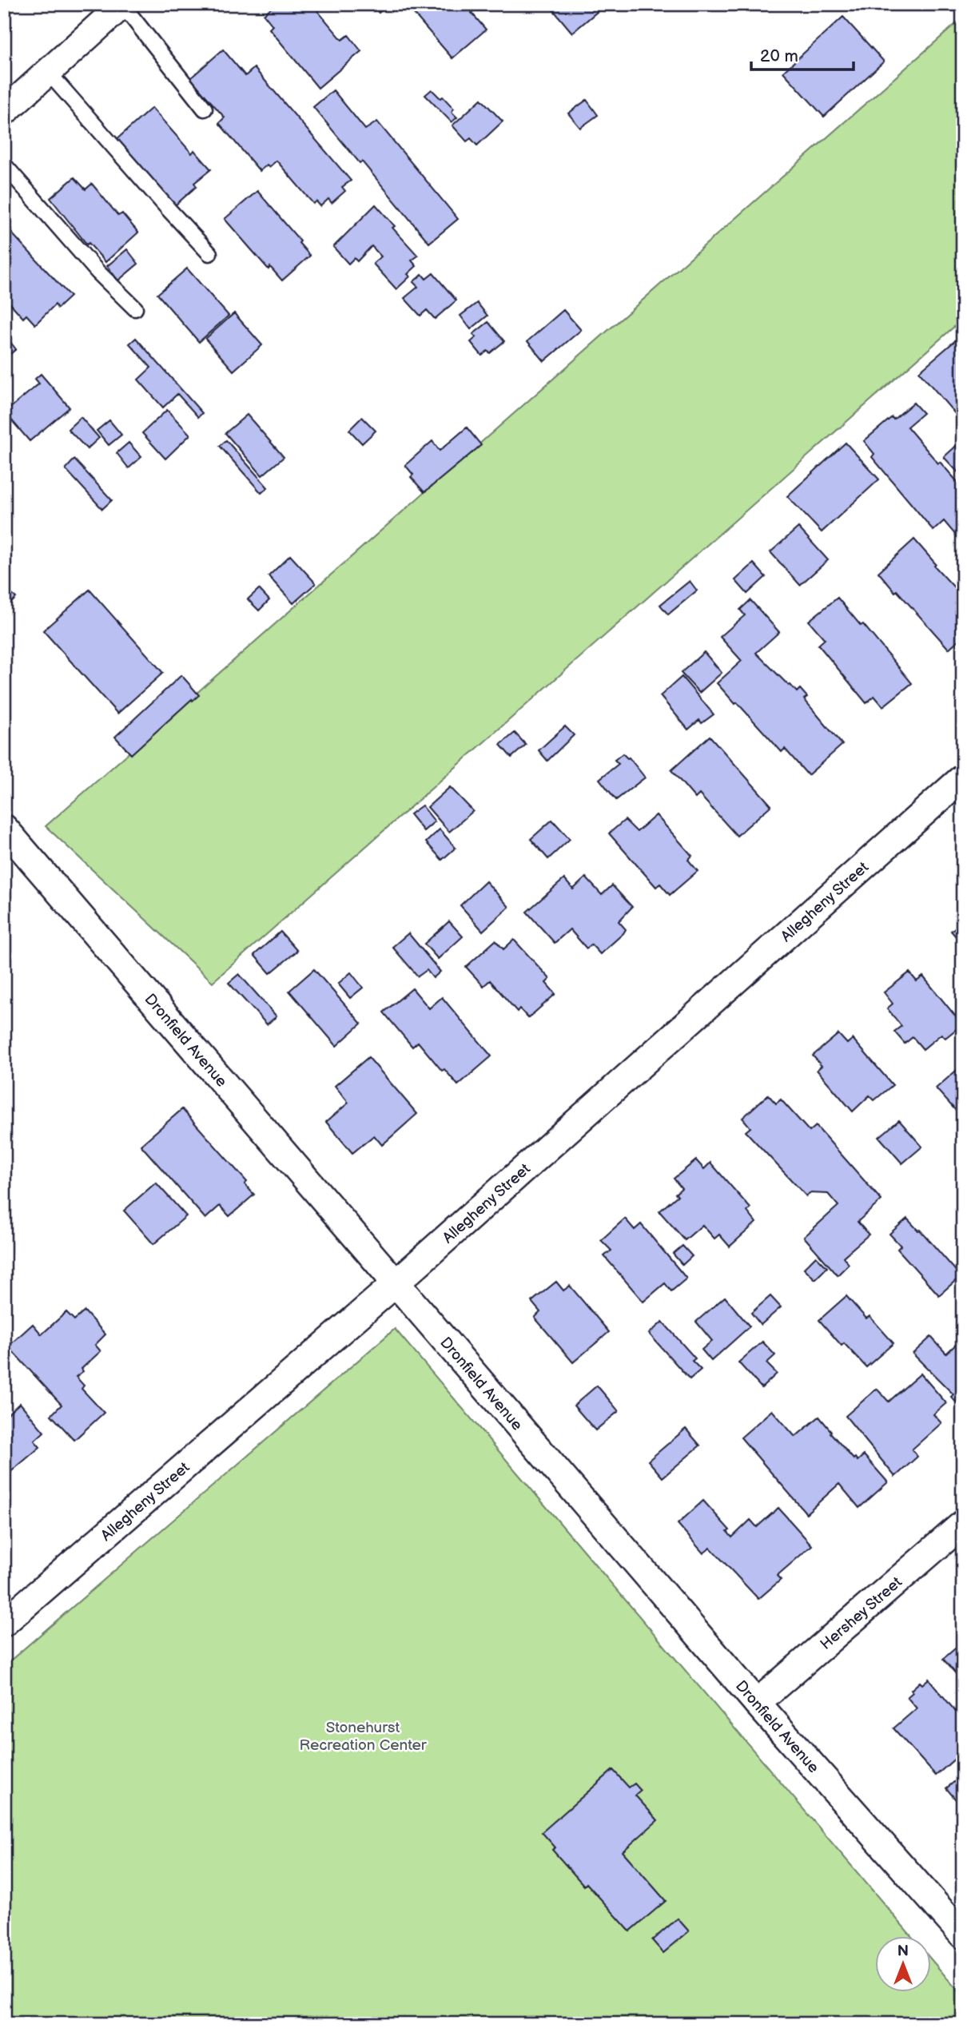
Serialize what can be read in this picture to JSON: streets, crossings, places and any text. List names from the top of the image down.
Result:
{
  "streets": {
    "street": ["Allegheny Street", "Dronfield Avenue", "Hershey Street"]
  },
  "crossings": [
    ["Allegheny Street", "Dronfield Avenue"],
    ["Dronfield Avenue", "Hershey Street"]
  ],
  "parks": ["Stonehurst Recreation Center"],
  "scale_bar": "20 m",
  "north": "top"
}
